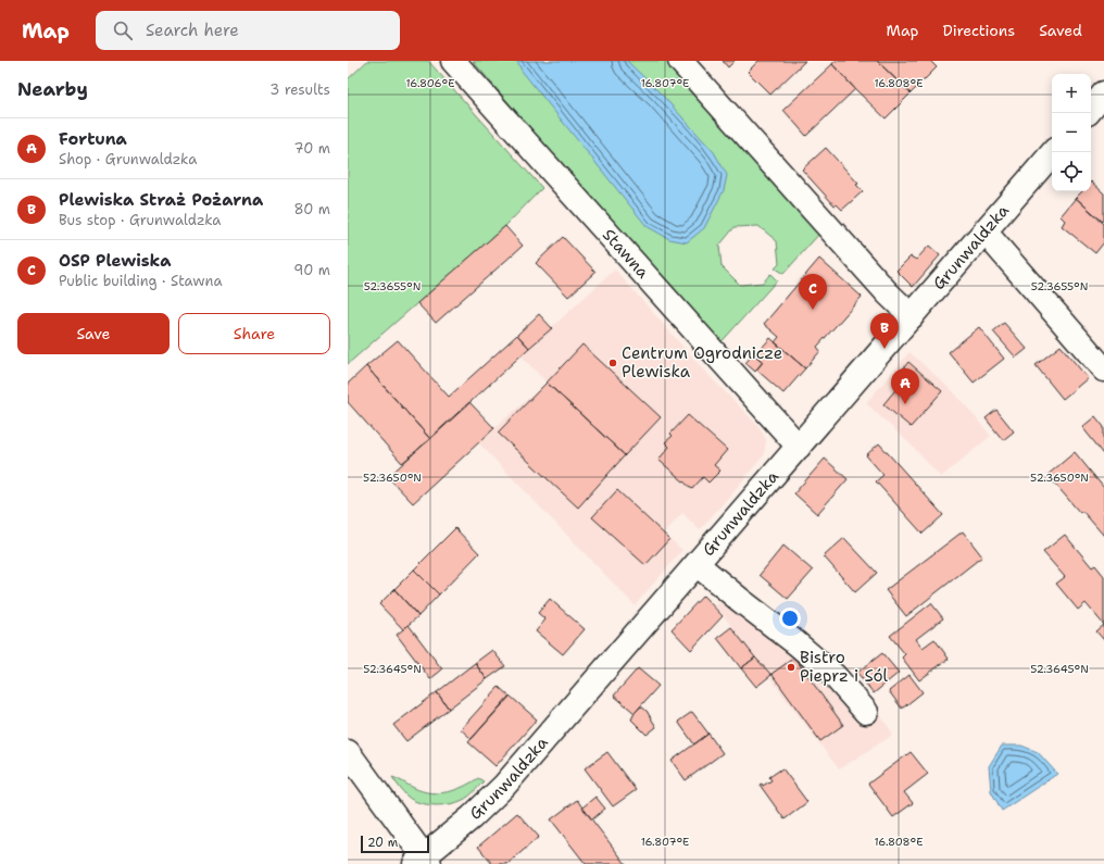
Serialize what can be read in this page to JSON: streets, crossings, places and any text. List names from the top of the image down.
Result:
{
  "streets": {
    "street": ["Grunwaldzka", "Stawna"]
  },
  "crossings": [
    ["Grunwaldzka", "Stawna"]
  ],
  "places": ["Centrum Ogrodnicze Plewiska", "Bistro Pieprz i Sól"],
  "scale_bar": "20 m",
  "page": {
    "header": "Map",
    "search": "Search here",
    "nav": ["Map", "Directions", "Saved"],
    "heading": ["Nearby", "3 results"],
    "map_buttons": ["+", "−"],
    "list": [
      {
        "mark": "A",
        "name": "Fortuna",
        "note": "Shop · Grunwaldzka",
        "value": "70 m"
      },
      {
        "mark": "B",
        "name": "Plewiska Straż Pożarna",
        "note": "Bus stop · Grunwaldzka",
        "value": "80 m"
      },
      {
        "mark": "C",
        "name": "OSP Plewiska",
        "note": "Public building · Stawna",
        "value": "90 m"
      }
    ],
    "pins": ["C", "B", "A"],
    "buttons": ["Save", "Share"],
    "scale": "20 m"
  },
  "coordinates": [
    "16.806°E",
    "16.807°E",
    "16.808°E",
    "52.3655°N",
    "52.3650°N",
    "52.3645°N"
  ]
}
